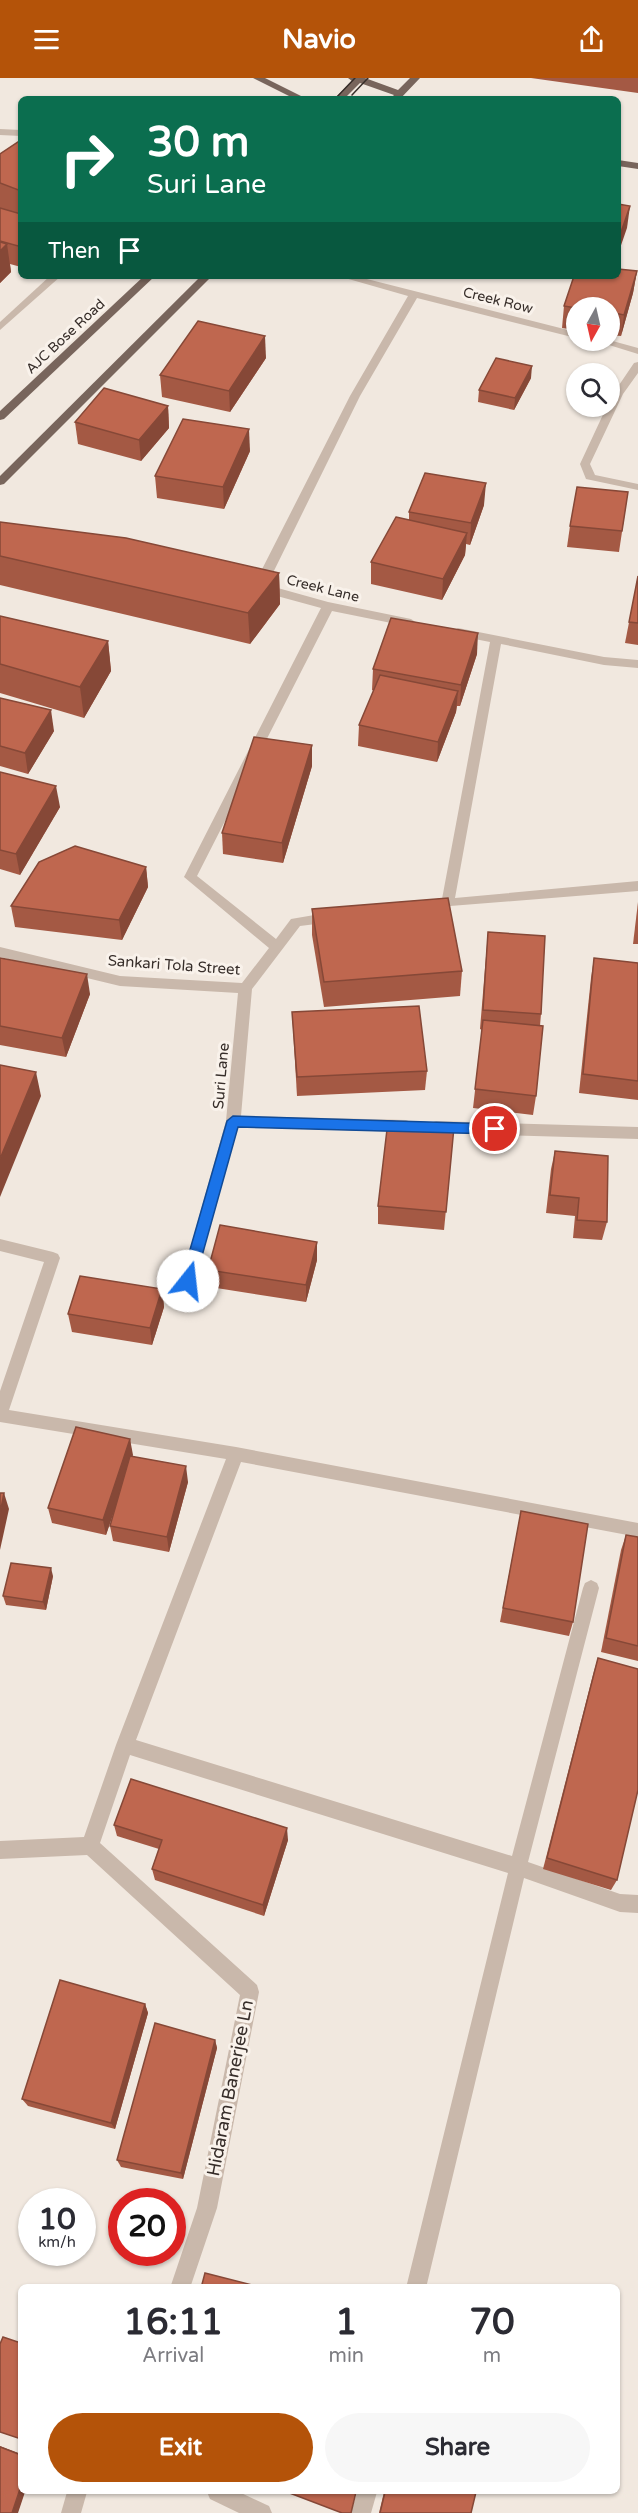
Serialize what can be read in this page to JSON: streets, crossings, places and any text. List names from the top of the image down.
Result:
{
  "streets": {
    "main road": ["AJC Bose Road"],
    "street": [
      "Creek Row",
      "Creek Lane",
      "Sankari Tola Street",
      "Suri Lane",
      "Hidaram Banerjee Ln"
    ]
  },
  "crossings": [
    ["Creek Row", "Creek Lane"],
    ["Sankari Tola Street", "Suri Lane"]
  ],
  "north": "bottom",
  "page": {
    "header": "Navio",
    "turn": ["30 m", "Suri Lane"],
    "then": "Then",
    "speed": "10 km/h",
    "limit": "20",
    "eta": [
      "16:11",
      "Arrival",
      "1",
      "min",
      "70",
      "m"
    ],
    "buttons": ["Exit", "Share"]
  }
}
